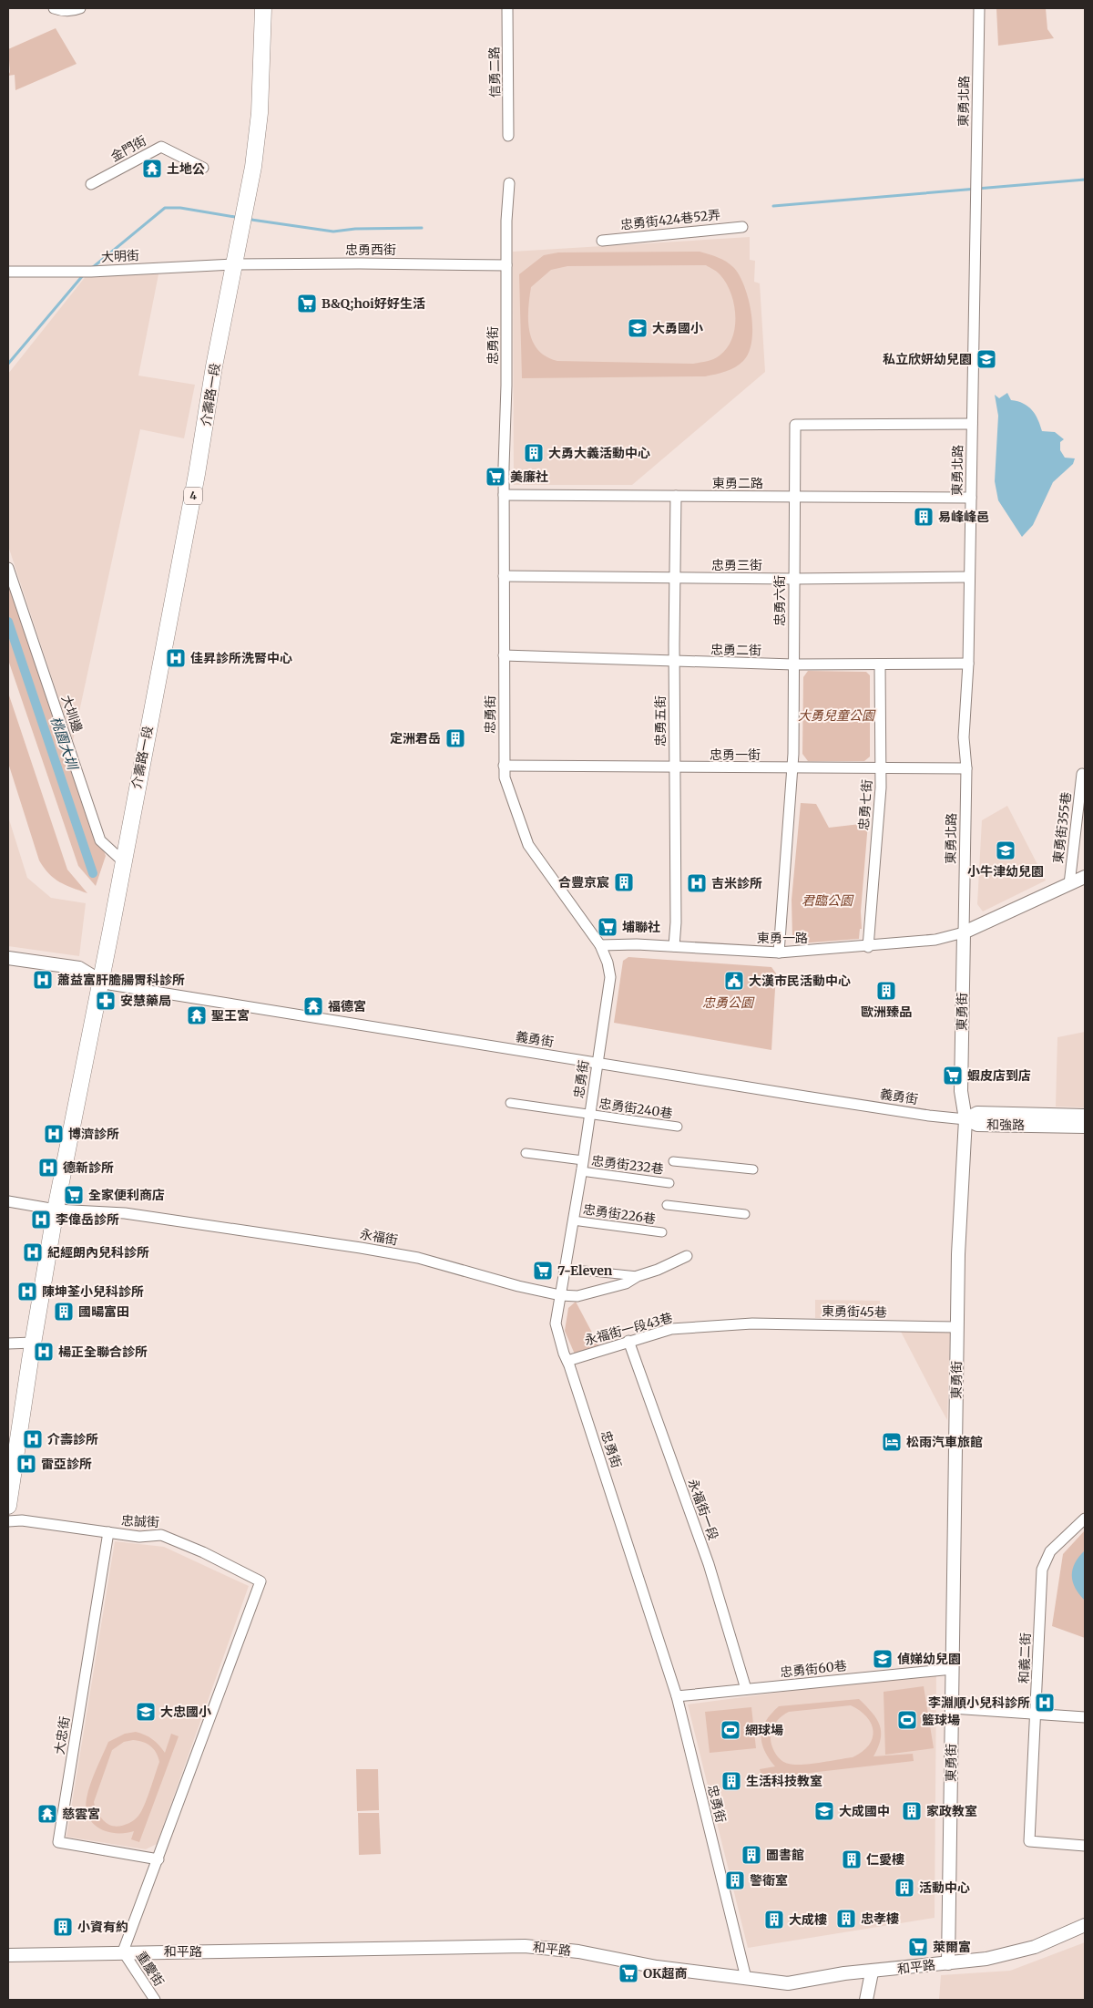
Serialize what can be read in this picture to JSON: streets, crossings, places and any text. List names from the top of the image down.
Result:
{
  "streets": {
    "main road": ["介壽路一段", "4"],
    "street": [
      "信勇二路",
      "東勇北路",
      "金門街",
      "忠勇街424巷52弄",
      "忠勇西街",
      "大明街",
      "忠勇街",
      "東勇二路",
      "忠勇三街",
      "忠勇六街",
      "忠勇二街",
      "大圳邊",
      "忠勇五街",
      "忠勇一街",
      "忠勇七街",
      "東勇街355巷",
      "東勇一路",
      "東勇街",
      "義勇街",
      "忠勇街240巷",
      "和強路",
      "忠勇街232巷",
      "忠勇街226巷",
      "永福街",
      "東勇街45巷",
      "永福街一段43巷",
      "永福街一段",
      "忠誠街",
      "和義二街",
      "忠勇街60巷",
      "大忠街",
      "和平路",
      "重慶街"
    ]
  },
  "crossings": [
    ["東勇北路", "東勇二路"],
    ["東勇北路", "忠勇三街"],
    ["東勇北路", "忠勇六街"],
    ["東勇北路", "忠勇二街"],
    ["東勇北路", "忠勇一街"],
    ["東勇北路", "東勇一路"],
    ["東勇北路", "東勇街"],
    ["忠勇西街", "大明街"],
    ["忠勇西街", "忠勇街"],
    ["忠勇西街", "介壽路一段"],
    ["大明街", "介壽路一段"],
    ["忠勇街", "東勇二路"],
    ["忠勇街", "忠勇三街"],
    ["忠勇街", "忠勇二街"],
    ["忠勇街", "忠勇一街"],
    ["忠勇街", "東勇一路"],
    ["忠勇街", "義勇街"],
    ["忠勇街", "忠勇街240巷"],
    ["忠勇街", "忠勇街232巷"],
    ["忠勇街", "忠勇街226巷"],
    ["忠勇街", "永福街"],
    ["忠勇街", "永福街一段43巷"],
    ["忠勇街", "忠勇街60巷"],
    ["忠勇街", "和平路"],
    ["介壽路一段", "大圳邊"],
    ["介壽路一段", "義勇街"],
    ["介壽路一段", "永福街"],
    ["東勇二路", "忠勇六街"],
    ["東勇二路", "忠勇五街"],
    ["忠勇三街", "忠勇六街"],
    ["忠勇三街", "忠勇五街"],
    ["忠勇六街", "忠勇二街"],
    ["忠勇六街", "忠勇一街"],
    ["忠勇六街", "東勇一路"],
    ["忠勇二街", "忠勇五街"],
    ["忠勇二街", "忠勇七街"],
    ["忠勇五街", "忠勇一街"],
    ["忠勇五街", "東勇一路"],
    ["忠勇一街", "忠勇七街"],
    ["忠勇七街", "東勇一路"],
    ["東勇一路", "東勇街"],
    ["東勇街", "義勇街"],
    ["東勇街", "和強路"],
    ["東勇街", "東勇街45巷"],
    ["東勇街", "忠勇街60巷"],
    ["東勇街", "和平路"],
    ["義勇街", "和強路"],
    ["東勇街45巷", "永福街一段43巷"],
    ["永福街一段43巷", "永福街一段"],
    ["永福街一段", "忠勇街60巷"],
    ["忠誠街", "大忠街"],
    ["和平路", "重慶街"]
  ],
  "water": ["桃園大圳"],
  "parks": ["大勇兒童公園", "君臨公園", "忠勇公園"],
  "places": {
    "temple": [
      "土地公",
      "福德宮",
      "聖王宮",
      "慈雲宮"
    ],
    "supermarket": [
      "B&Q;hoi好好生活",
      "美廉社",
      "埔聯社",
      "蝦皮店到店",
      "全家便利商店",
      "7-Eleven",
      "萊爾富",
      "OK超商"
    ],
    "school or university": [
      "大勇國小",
      "私立欣妍幼兒園",
      "小牛津幼兒園",
      "偵娣幼兒園",
      "大忠國小",
      "大成國中"
    ],
    "building": [
      "大勇大義活動中心",
      "易峰峰邑",
      "定洲君岳",
      "合豐京宸",
      "歐洲臻品",
      "國暘富田",
      "生活科技教室",
      "家政教室",
      "圖書館",
      "仁愛樓",
      "警衛室",
      "活動中心",
      "忠孝樓",
      "大成樓",
      "小資有約"
    ],
    "hospital": [
      "佳昇診所洗腎中心",
      "吉米診所",
      "蕭益富肝膽腸胃科診所",
      "博濟診所",
      "德新診所",
      "李偉岳診所",
      "紀經朗內兒科診所",
      "陳坤荃小兒科診所",
      "楊正全聯合診所",
      "介壽診所",
      "雷亞診所",
      "李淵順小兒科診所"
    ],
    "public building": ["大漢市民活動中心"],
    "pharmacy": ["安慧藥局"],
    "hotel": ["松雨汽車旅館"],
    "sports": ["籃球場", "網球場"]
  }
}
